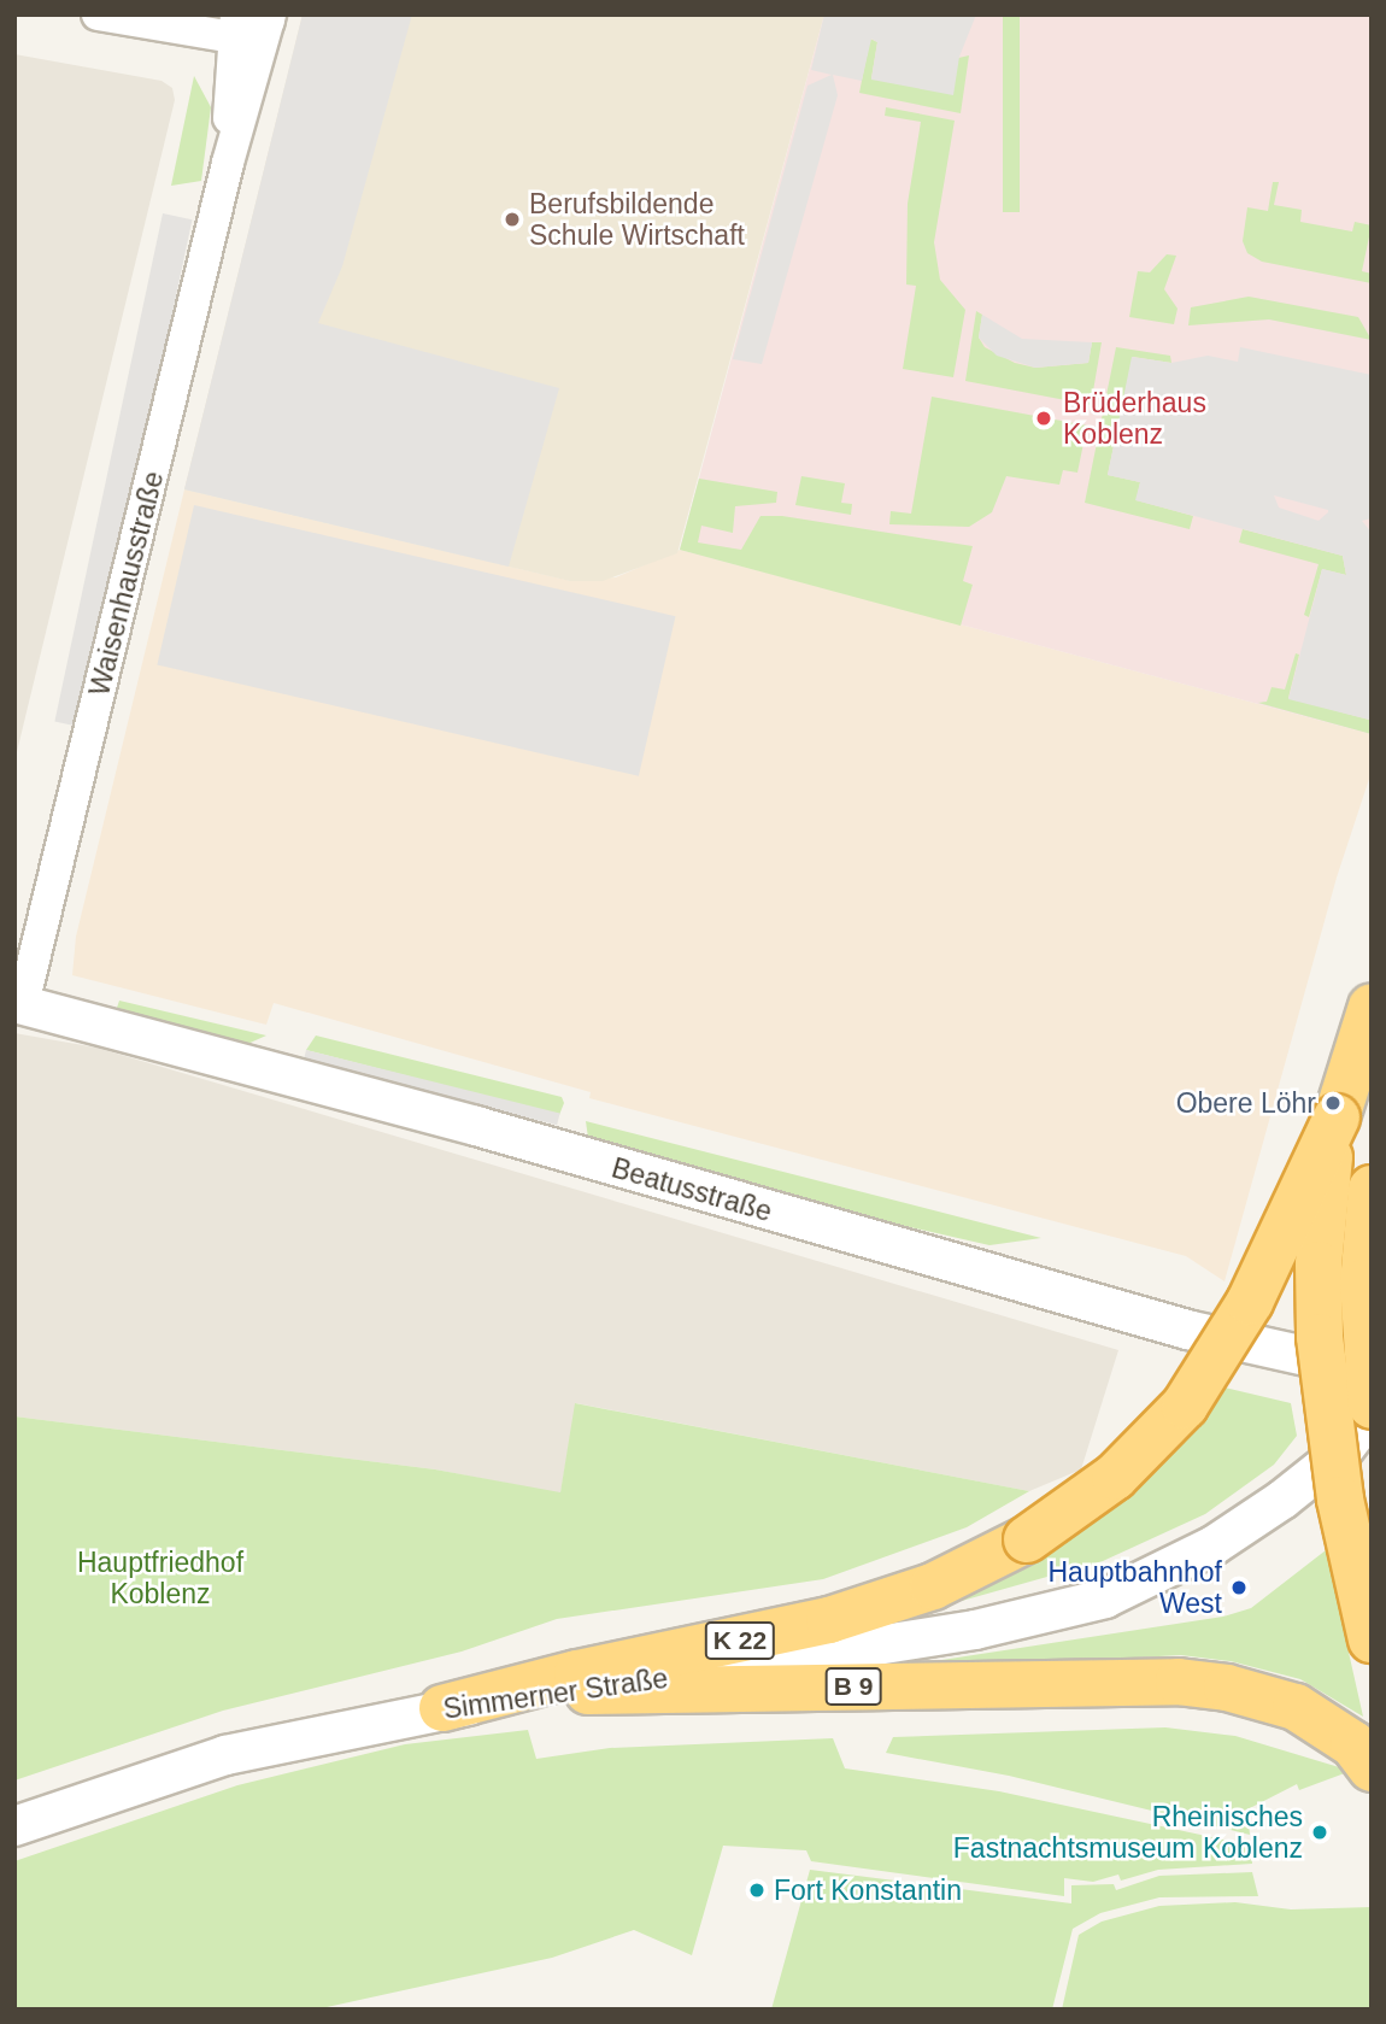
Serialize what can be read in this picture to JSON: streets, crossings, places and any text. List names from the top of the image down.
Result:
{
  "streets": {
    "highway": ["K 22", "B 9"],
    "street": ["Waisenhausstraße", "Beatusstraße", "Simmerner Straße"]
  },
  "crossings": [
    ["Waisenhausstraße", "Beatusstraße"],
    ["Beatusstraße", "Simmerner Straße"],
    ["K 22", "Simmerner Straße"],
    ["B 9", "Simmerner Straße"]
  ],
  "parks": ["Hauptfriedhof Koblenz"],
  "places": [
    "Berufsbildende Schule Wirtschaft",
    "Brüderhaus Koblenz",
    "Obere Löhr",
    "Hauptbahnhof West",
    "Rheinisches Fastnachtsmuseum Koblenz",
    "Fort Konstantin"
  ]
}
